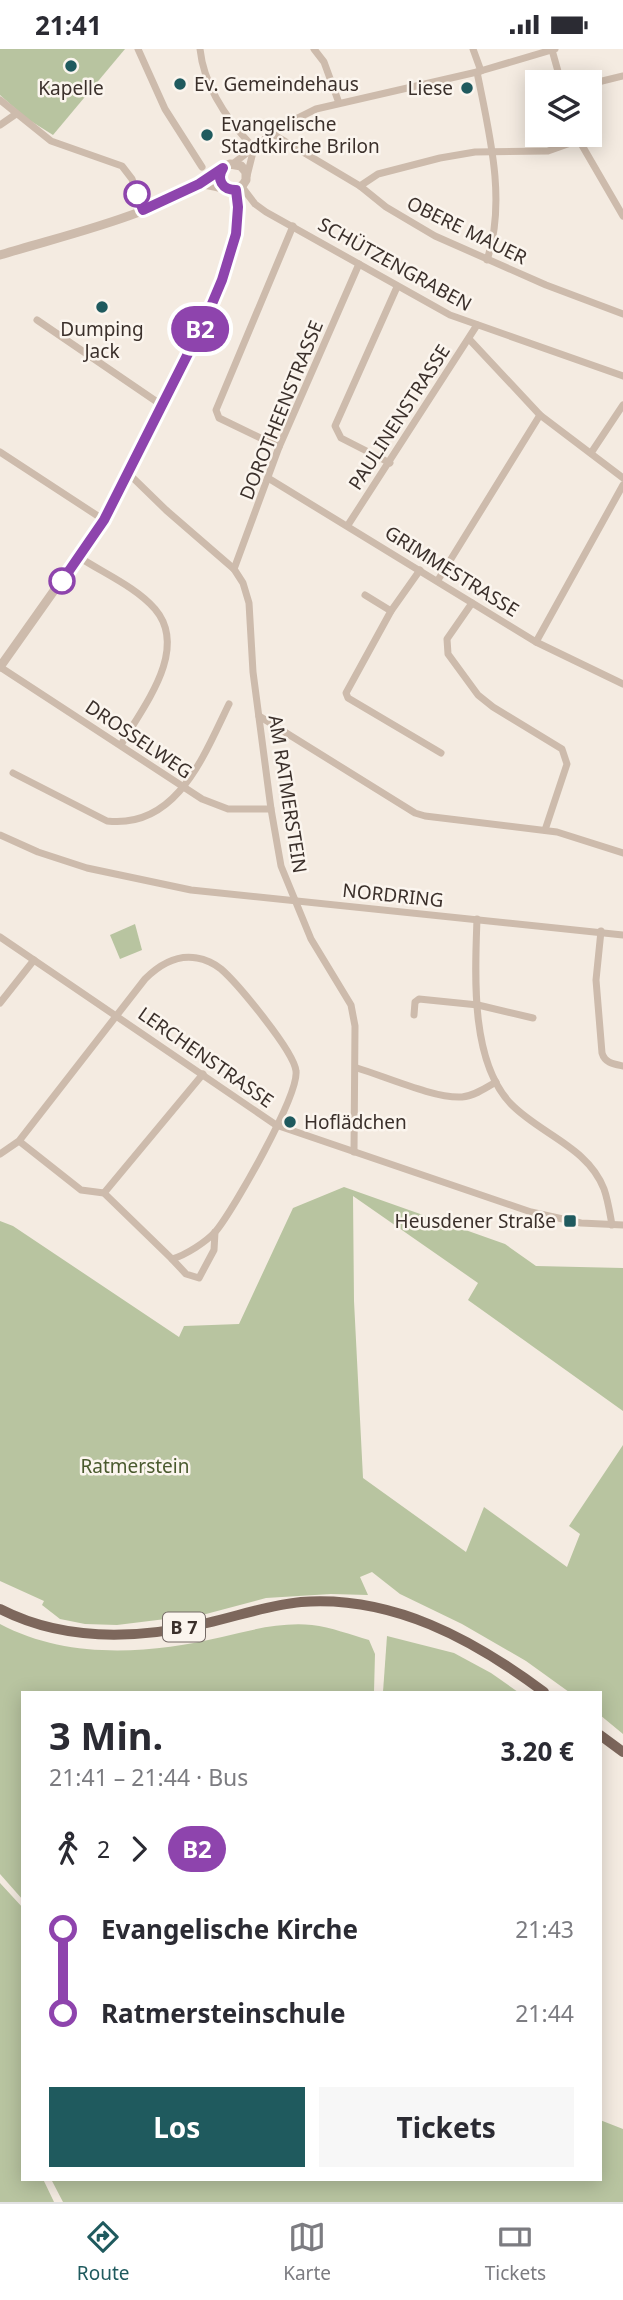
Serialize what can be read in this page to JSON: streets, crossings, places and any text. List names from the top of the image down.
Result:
{
  "streets": {
    "main road": ["B 7"],
    "street": [
      "OBERE MAUER",
      "SCHÜTZENGRABEN",
      "DOROTHEENSTRASSE",
      "PAULINENSTRASSE",
      "GRIMMESTRASSE",
      "DROSSELWEG",
      "AM RATMERSTEIN",
      "NORDRING",
      "LERCHENSTRASSE"
    ]
  },
  "crossings": [
    ["SCHÜTZENGRABEN", "DOROTHEENSTRASSE"],
    ["SCHÜTZENGRABEN", "PAULINENSTRASSE"],
    ["DOROTHEENSTRASSE", "GRIMMESTRASSE"],
    ["DOROTHEENSTRASSE", "AM RATMERSTEIN"],
    ["PAULINENSTRASSE", "GRIMMESTRASSE"],
    ["DROSSELWEG", "AM RATMERSTEIN"],
    ["AM RATMERSTEIN", "NORDRING"],
    ["AM RATMERSTEIN", "LERCHENSTRASSE"]
  ],
  "parks": ["Ratmerstein"],
  "places": {
    "other": [
      "Kapelle",
      "Ev. Gemeindehaus",
      "Liese",
      "Evangelische Stadtkirche Brilon",
      "Dumping Jack",
      "Hoflädchen"
    ],
    "transit": ["Heusdener Straße"]
  },
  "lines": ["bus line B2"],
  "page": {
    "status": "21:41",
    "on_map": "B2",
    "heading": ["3 Min.", "21:41 – 21:44 · Bus", "3.20 €"],
    "legs": ["2", "B2"],
    "list": [
      {
        "name": "Evangelische Kirche",
        "value": "21:43"
      },
      {
        "name": "Ratmersteinschule",
        "value": "21:44"
      }
    ],
    "buttons": ["Los", "Tickets"],
    "tabs": ["Route", "Karte", "Tickets"]
  }
}
